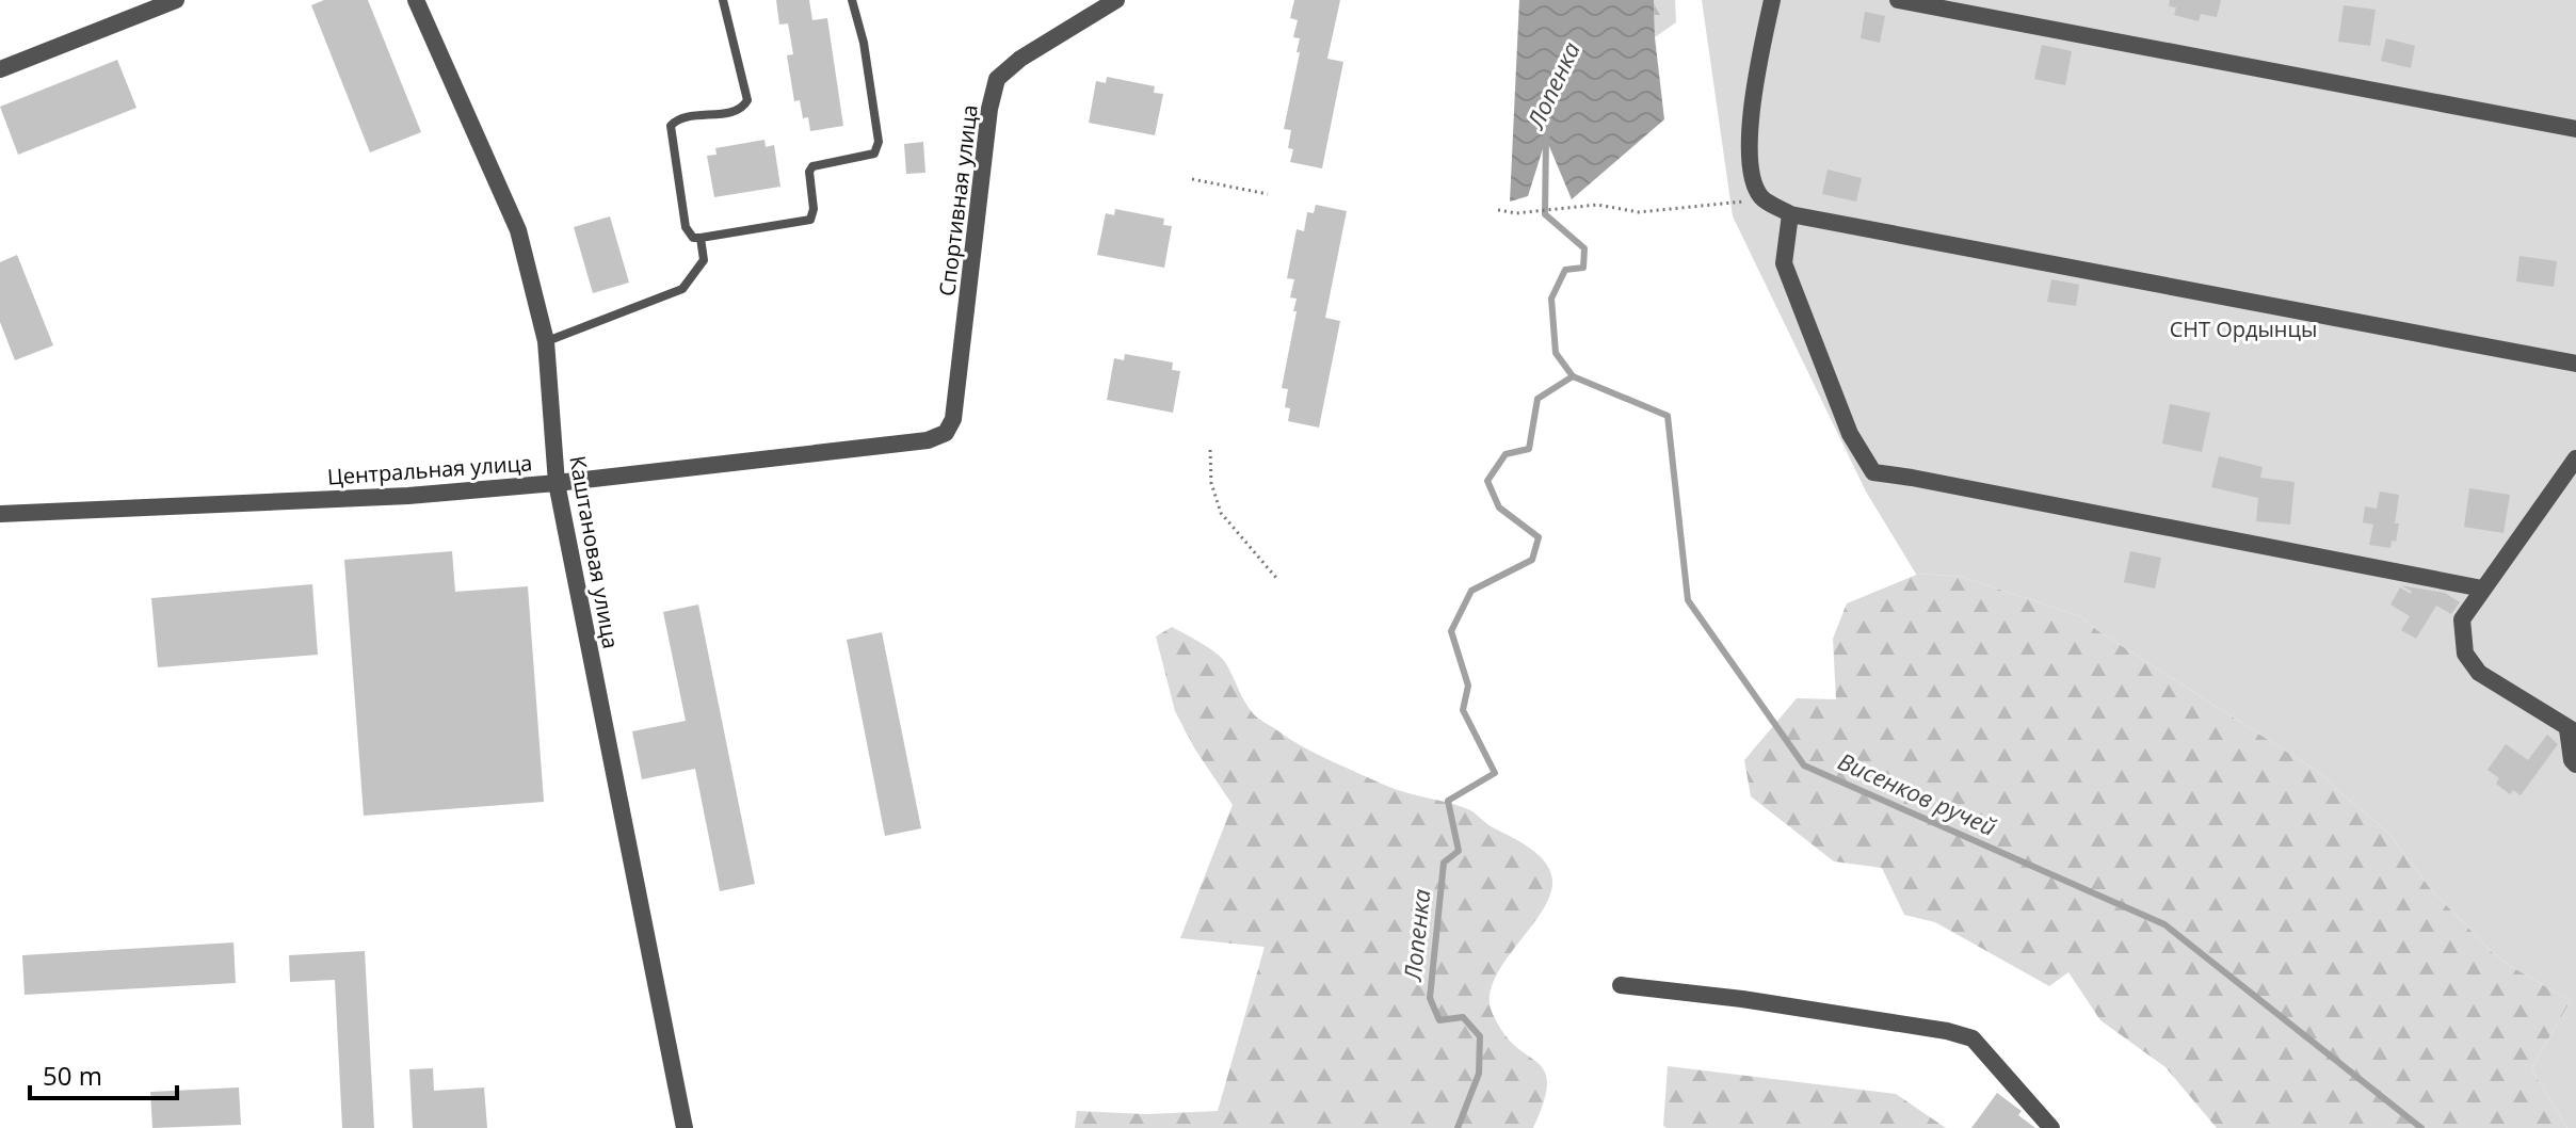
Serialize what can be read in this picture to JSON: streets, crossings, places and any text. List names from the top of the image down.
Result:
{
  "streets": {
    "street": ["Спортивная улица", "Центральная улица", "Каштановая улица"]
  },
  "crossings": [
    ["Спортивная улица", "Центральная улица"],
    ["Центральная улица", "Каштановая улица"]
  ],
  "water": ["Лопенка", "Висенков ручей"],
  "parks": ["СНТ Ордынцы"],
  "scale_bar": "50 m"
}
